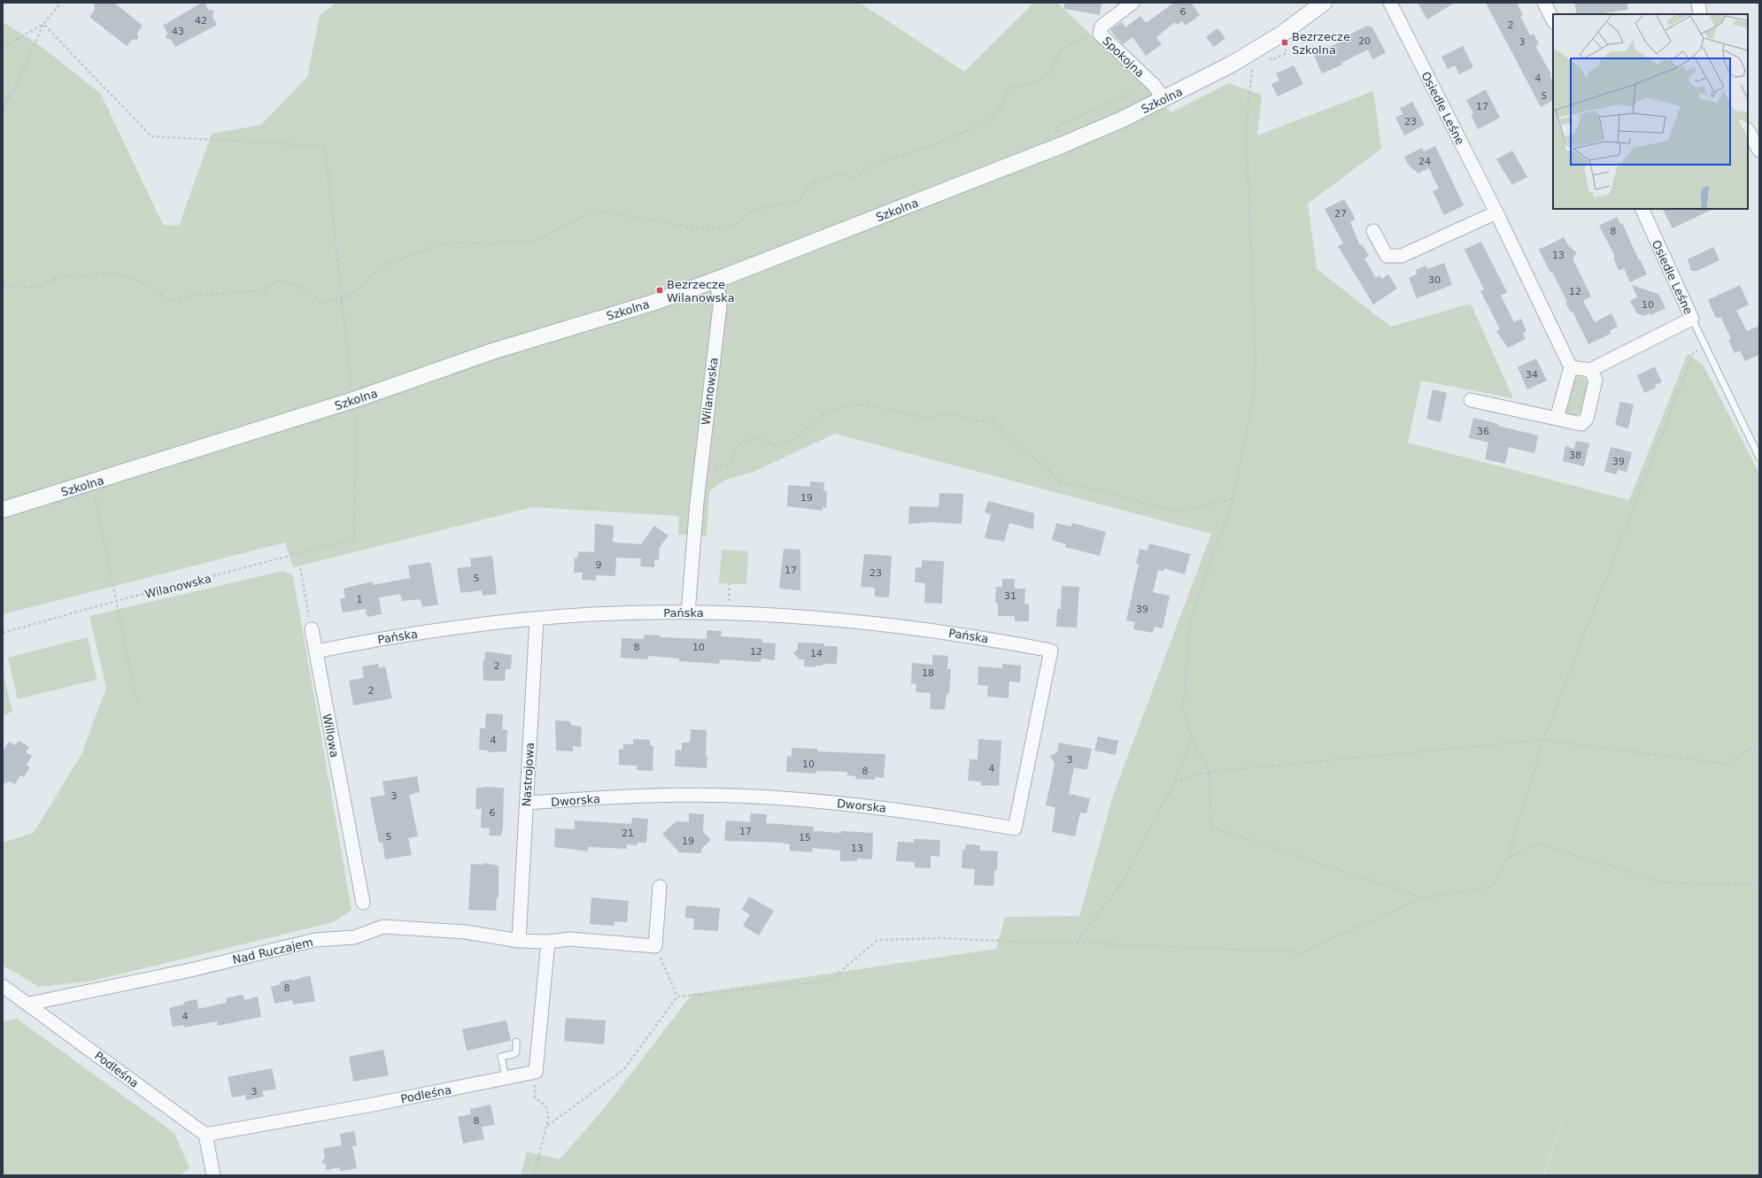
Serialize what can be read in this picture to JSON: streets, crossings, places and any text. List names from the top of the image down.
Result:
{
  "streets": {
    "street": [
      "Spokojna",
      "Szkolna",
      "Osiedle Leśne",
      "Wilanowska",
      "Pańska",
      "Willowa",
      "Nastrojowa",
      "Dworska",
      "Nad Ruczajem",
      "Podleśna"
    ]
  },
  "crossings": [
    ["Spokojna", "Szkolna"],
    ["Szkolna", "Wilanowska"],
    ["Wilanowska", "Pańska"],
    ["Pańska", "Willowa"],
    ["Pańska", "Nastrojowa"],
    ["Pańska", "Dworska"],
    ["Nastrojowa", "Dworska"],
    ["Nastrojowa", "Nad Ruczajem"],
    ["Nad Ruczajem", "Podleśna"]
  ],
  "places": {
    "transit": ["Bezrzecze Szkolna", "Bezrzecze Wilanowska"]
  },
  "house_numbers": [
    "6",
    "42",
    "2",
    "43",
    "20",
    "3",
    "4",
    "5",
    "17",
    "23",
    "24",
    "27",
    "8",
    "13",
    "30",
    "12",
    "10",
    "34",
    "36",
    "38",
    "39",
    "19",
    "9",
    "17",
    "23",
    "5",
    "31",
    "1",
    "39",
    "8",
    "10",
    "12",
    "14",
    "2",
    "18",
    "2",
    "4",
    "3",
    "10",
    "4",
    "8",
    "3",
    "6",
    "17",
    "21",
    "5",
    "15",
    "19",
    "13",
    "8",
    "4",
    "3",
    "8"
  ]
}
